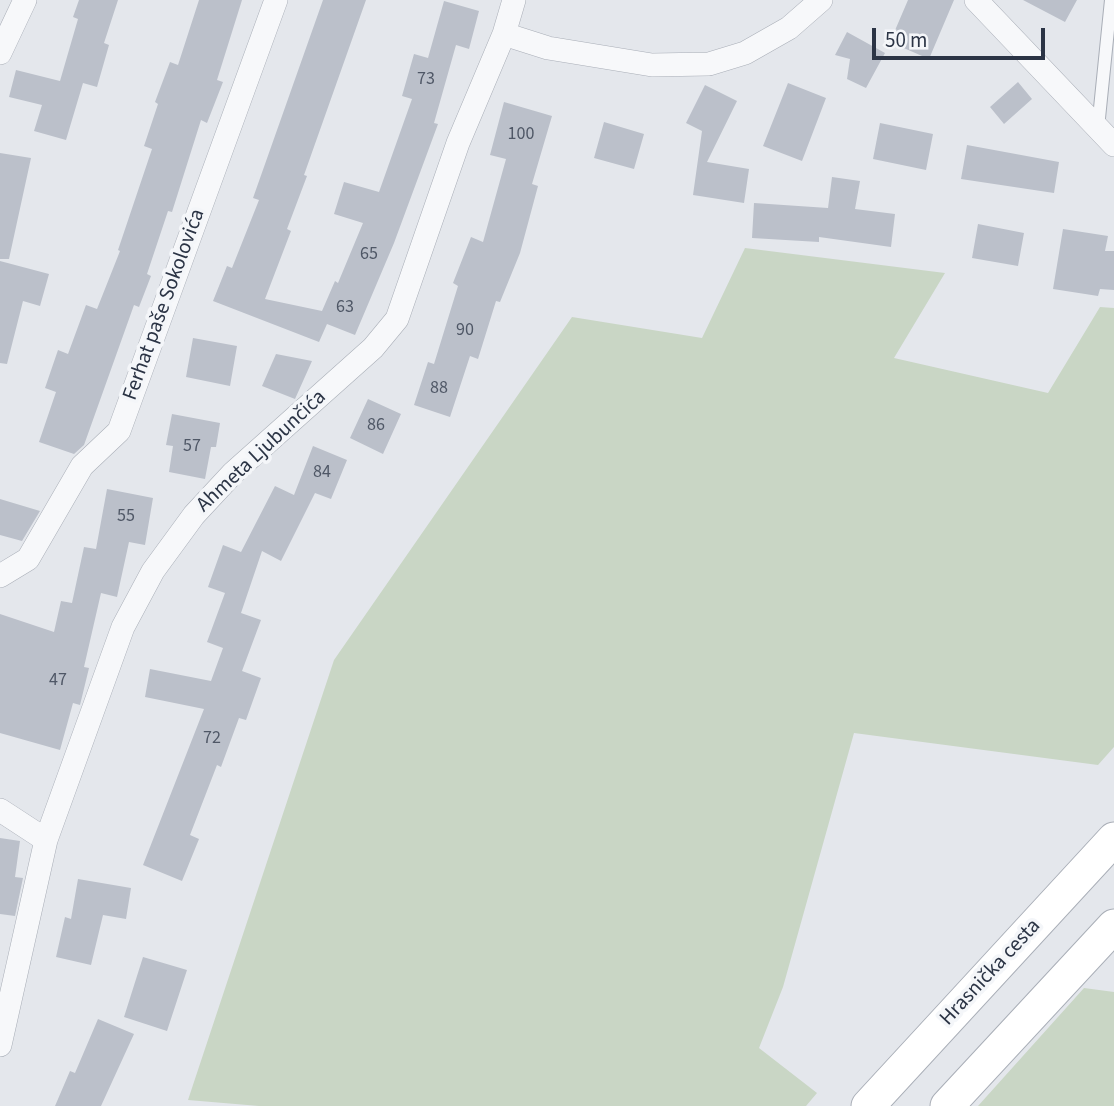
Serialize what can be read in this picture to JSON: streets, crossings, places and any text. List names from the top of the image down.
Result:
{
  "streets": {
    "main road": ["Hrasnička cesta"],
    "street": ["Ferhat paše Sokolovića", "Ahmeta Ljubunčića"]
  },
  "house_numbers": [
    "73",
    "100",
    "65",
    "63",
    "90",
    "88",
    "86",
    "57",
    "84",
    "55",
    "47",
    "72"
  ],
  "scale_bar": "50 m"
}
